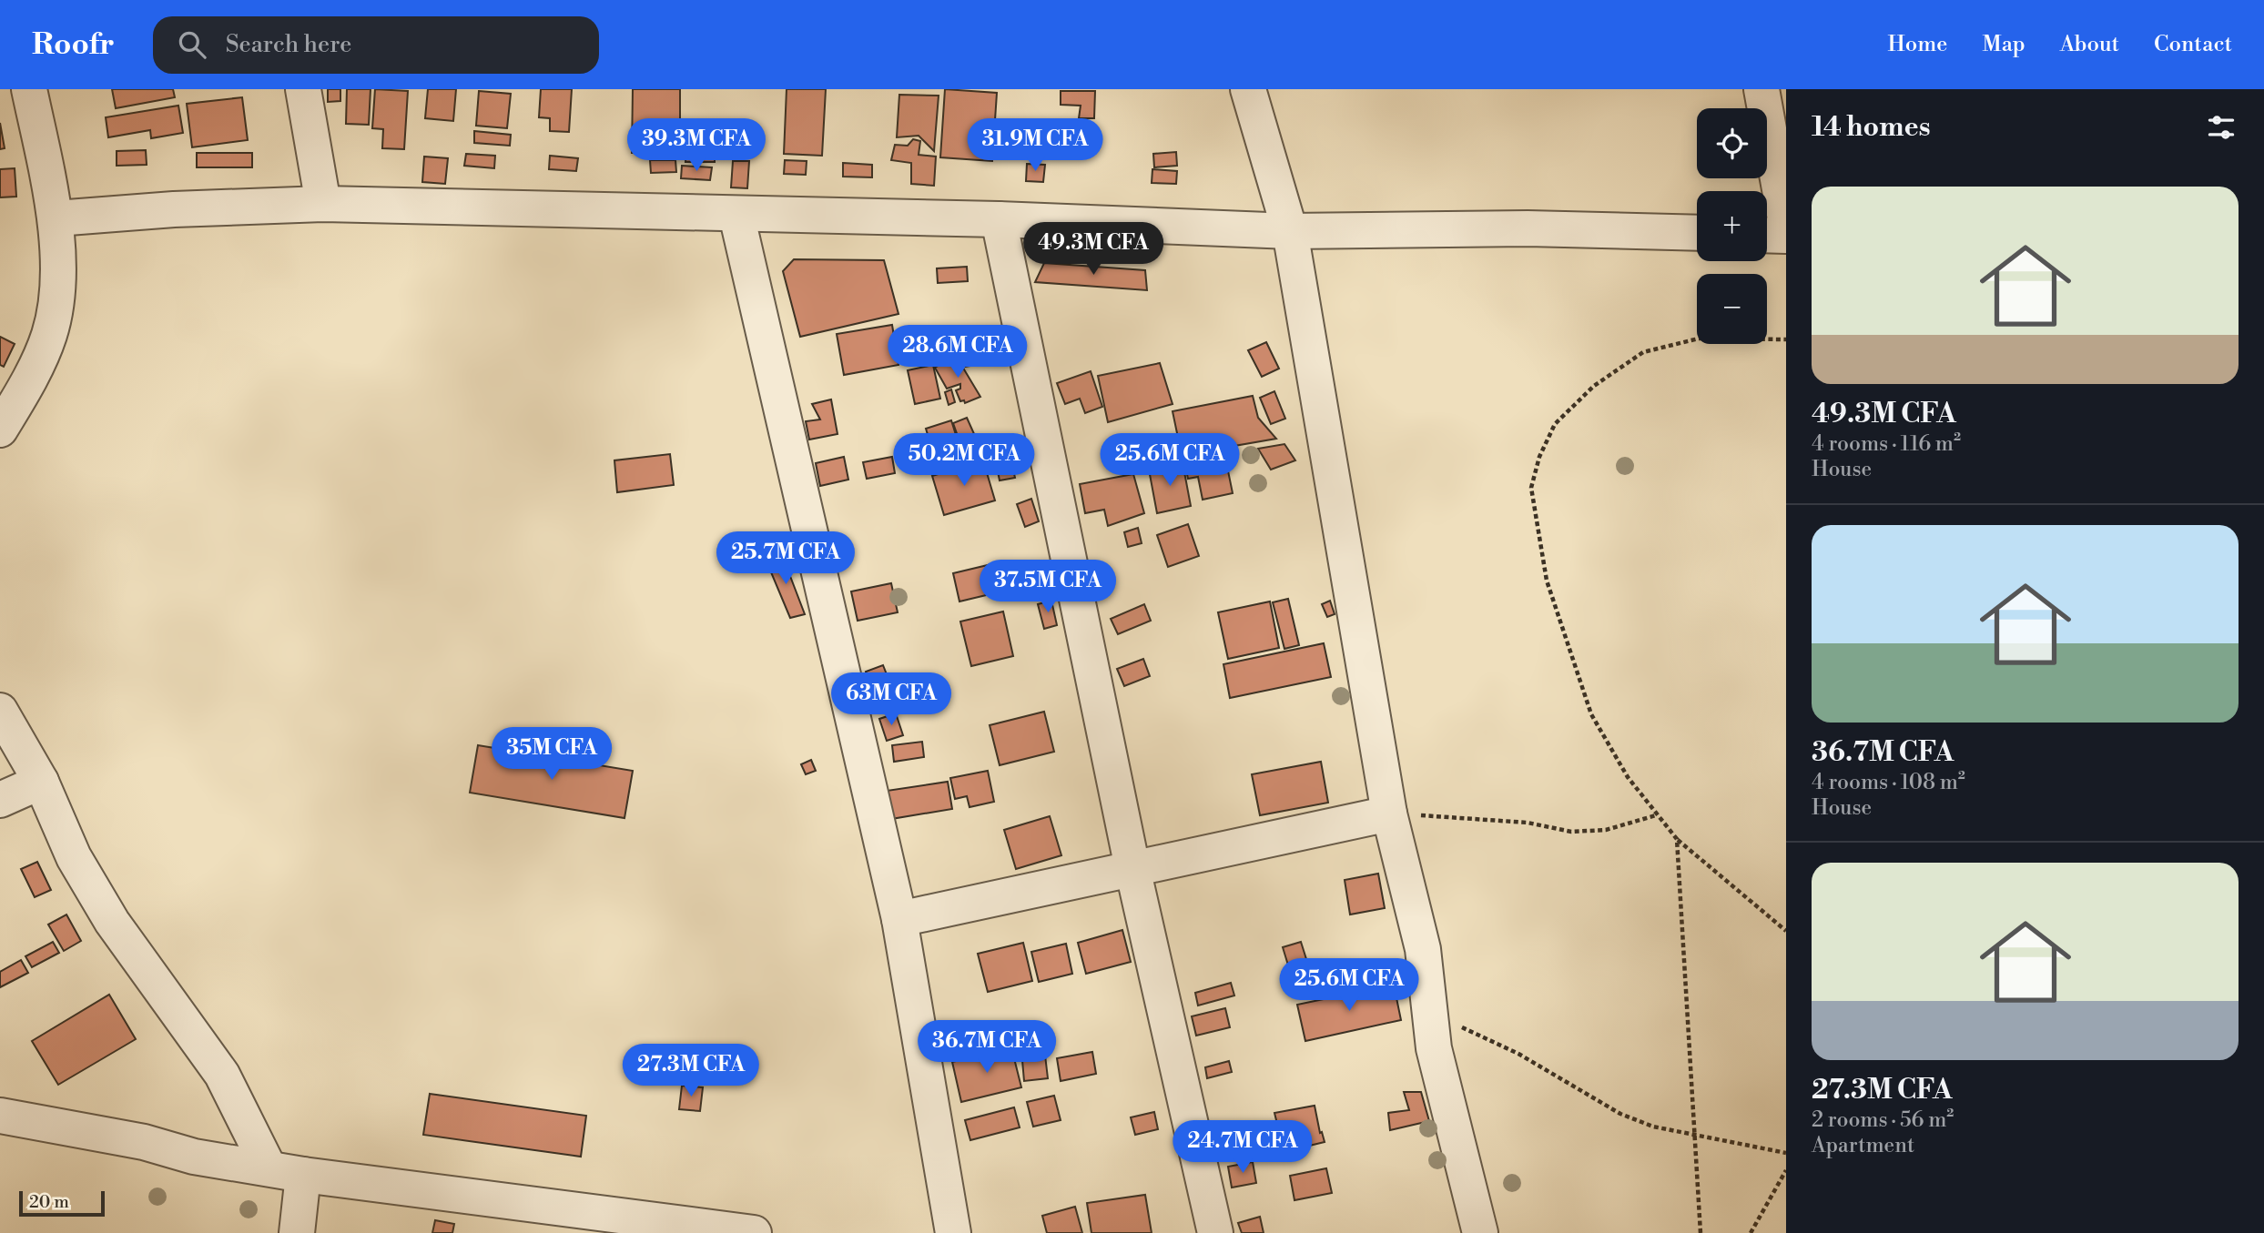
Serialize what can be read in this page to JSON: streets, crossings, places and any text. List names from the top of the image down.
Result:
{
  "scale_bar": "20 m",
  "page": {
    "header": "Roofr",
    "search": "Search here",
    "nav": [
      "Home",
      "Map",
      "About",
      "Contact"
    ],
    "heading": "14 homes",
    "map_buttons": ["+", "−"],
    "price": [
      "39.3M CFA",
      "31.9M CFA",
      "49.3M CFA",
      "28.6M CFA",
      "50.2M CFA",
      "25.6M CFA",
      "25.7M CFA",
      "37.5M CFA",
      "63M CFA",
      "35M CFA",
      "25.6M CFA",
      "36.7M CFA",
      "27.3M CFA",
      "24.7M CFA"
    ],
    "list": [
      {
        "name": "49.3M CFA",
        "note": "4 rooms · 116 m² · House"
      },
      {
        "name": "36.7M CFA",
        "note": "4 rooms · 108 m² · House"
      },
      {
        "name": "27.3M CFA",
        "note": "2 rooms · 56 m² · Apartment"
      }
    ],
    "scale": "20 m"
  }
}
